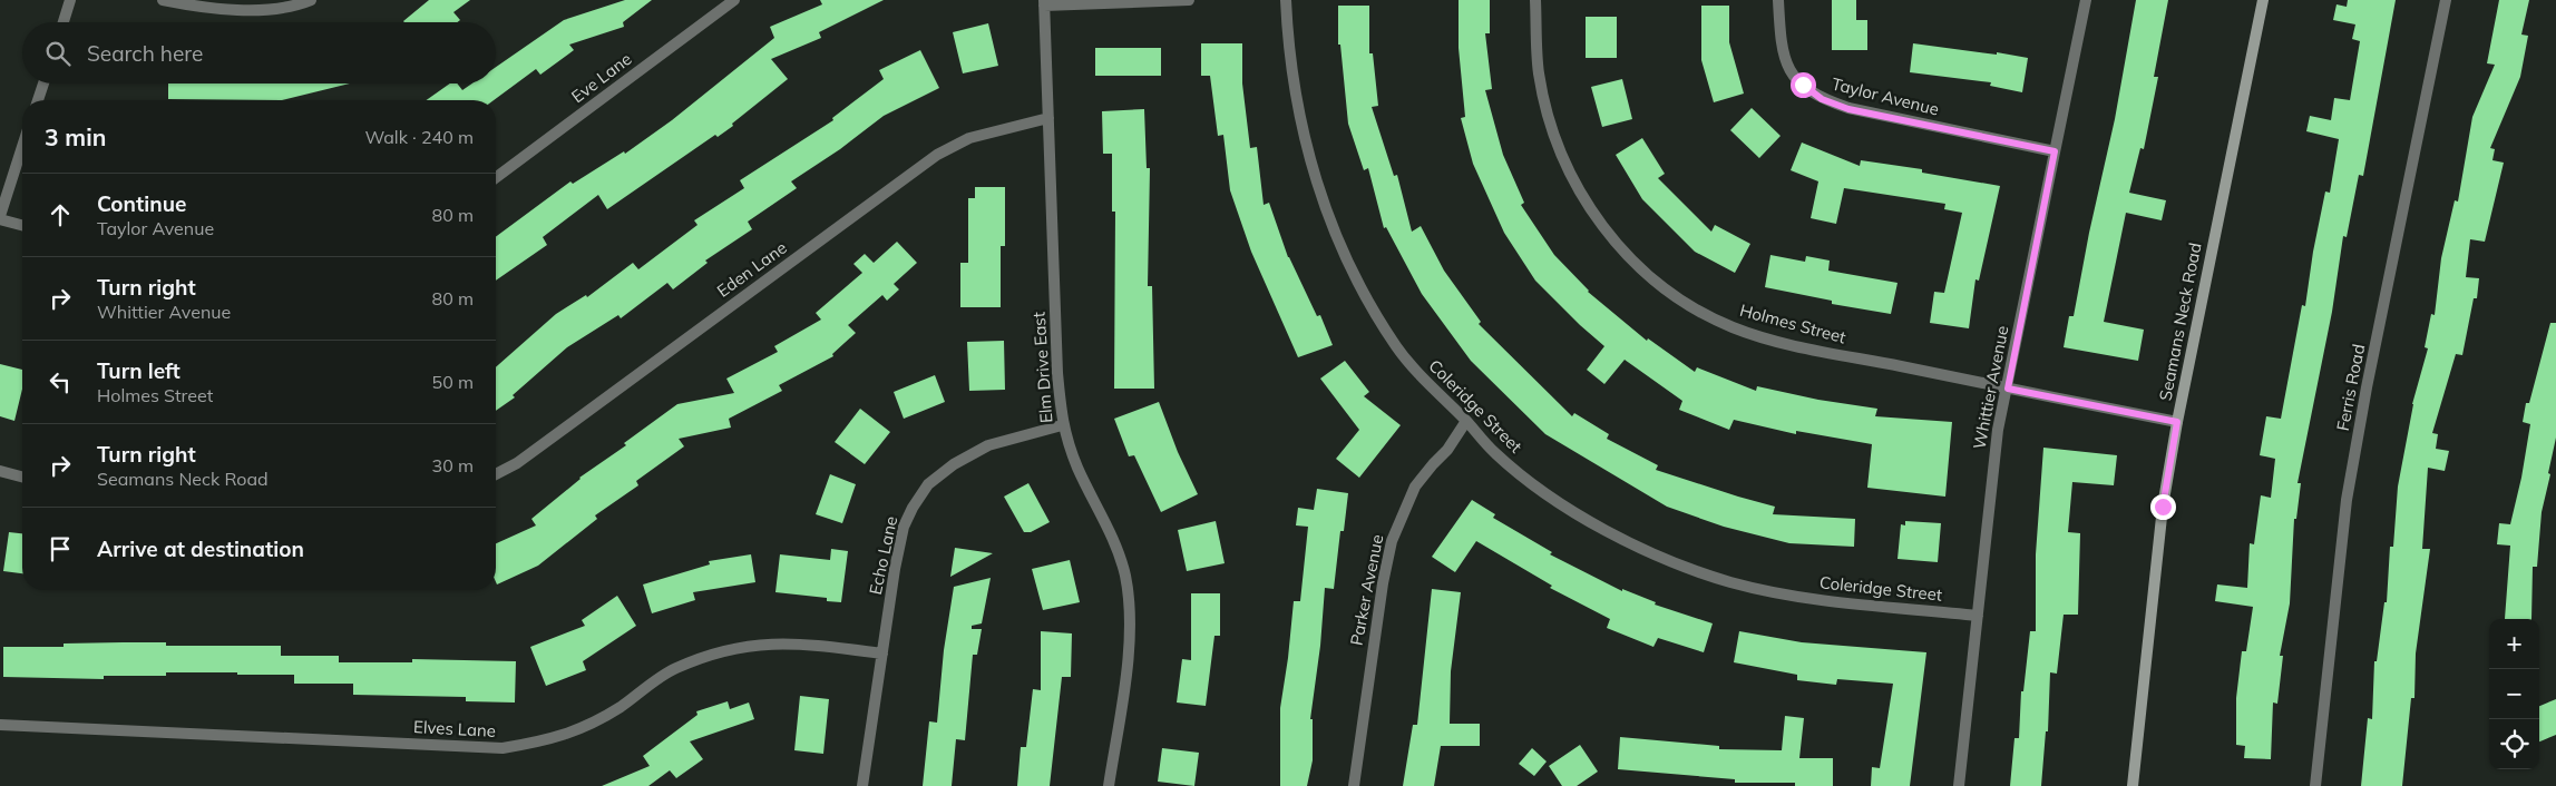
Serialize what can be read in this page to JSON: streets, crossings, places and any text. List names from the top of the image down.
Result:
{
  "streets": {
    "main road": ["Seamans Neck Road"],
    "street": [
      "Eve Lane",
      "Taylor Avenue",
      "Eden Lane",
      "Holmes Street",
      "Elm Drive East",
      "Whittier Avenue",
      "Ferris Road",
      "Coleridge Street",
      "Echo Lane",
      "Parker Avenue",
      "Elves Lane"
    ]
  },
  "crossings": [
    ["Taylor Avenue", "Whittier Avenue"],
    ["Eden Lane", "Elm Drive East"],
    ["Seamans Neck Road", "Holmes Street"],
    ["Holmes Street", "Whittier Avenue"],
    ["Elm Drive East", "Echo Lane"],
    ["Whittier Avenue", "Coleridge Street"],
    ["Coleridge Street", "Parker Avenue"],
    ["Echo Lane", "Elves Lane"]
  ],
  "page": {
    "search": "Search here",
    "heading": ["3 min", "Walk · 240 m"],
    "list": [
      ["Continue", "Taylor Avenue", "80 m"],
      ["Turn right", "Whittier Avenue", "80 m"],
      ["Turn left", "Holmes Street", "50 m"],
      ["Turn right", "Seamans Neck Road", "30 m"],
      "Arrive at destination"
    ],
    "map_buttons": ["+", "−"]
  }
}
